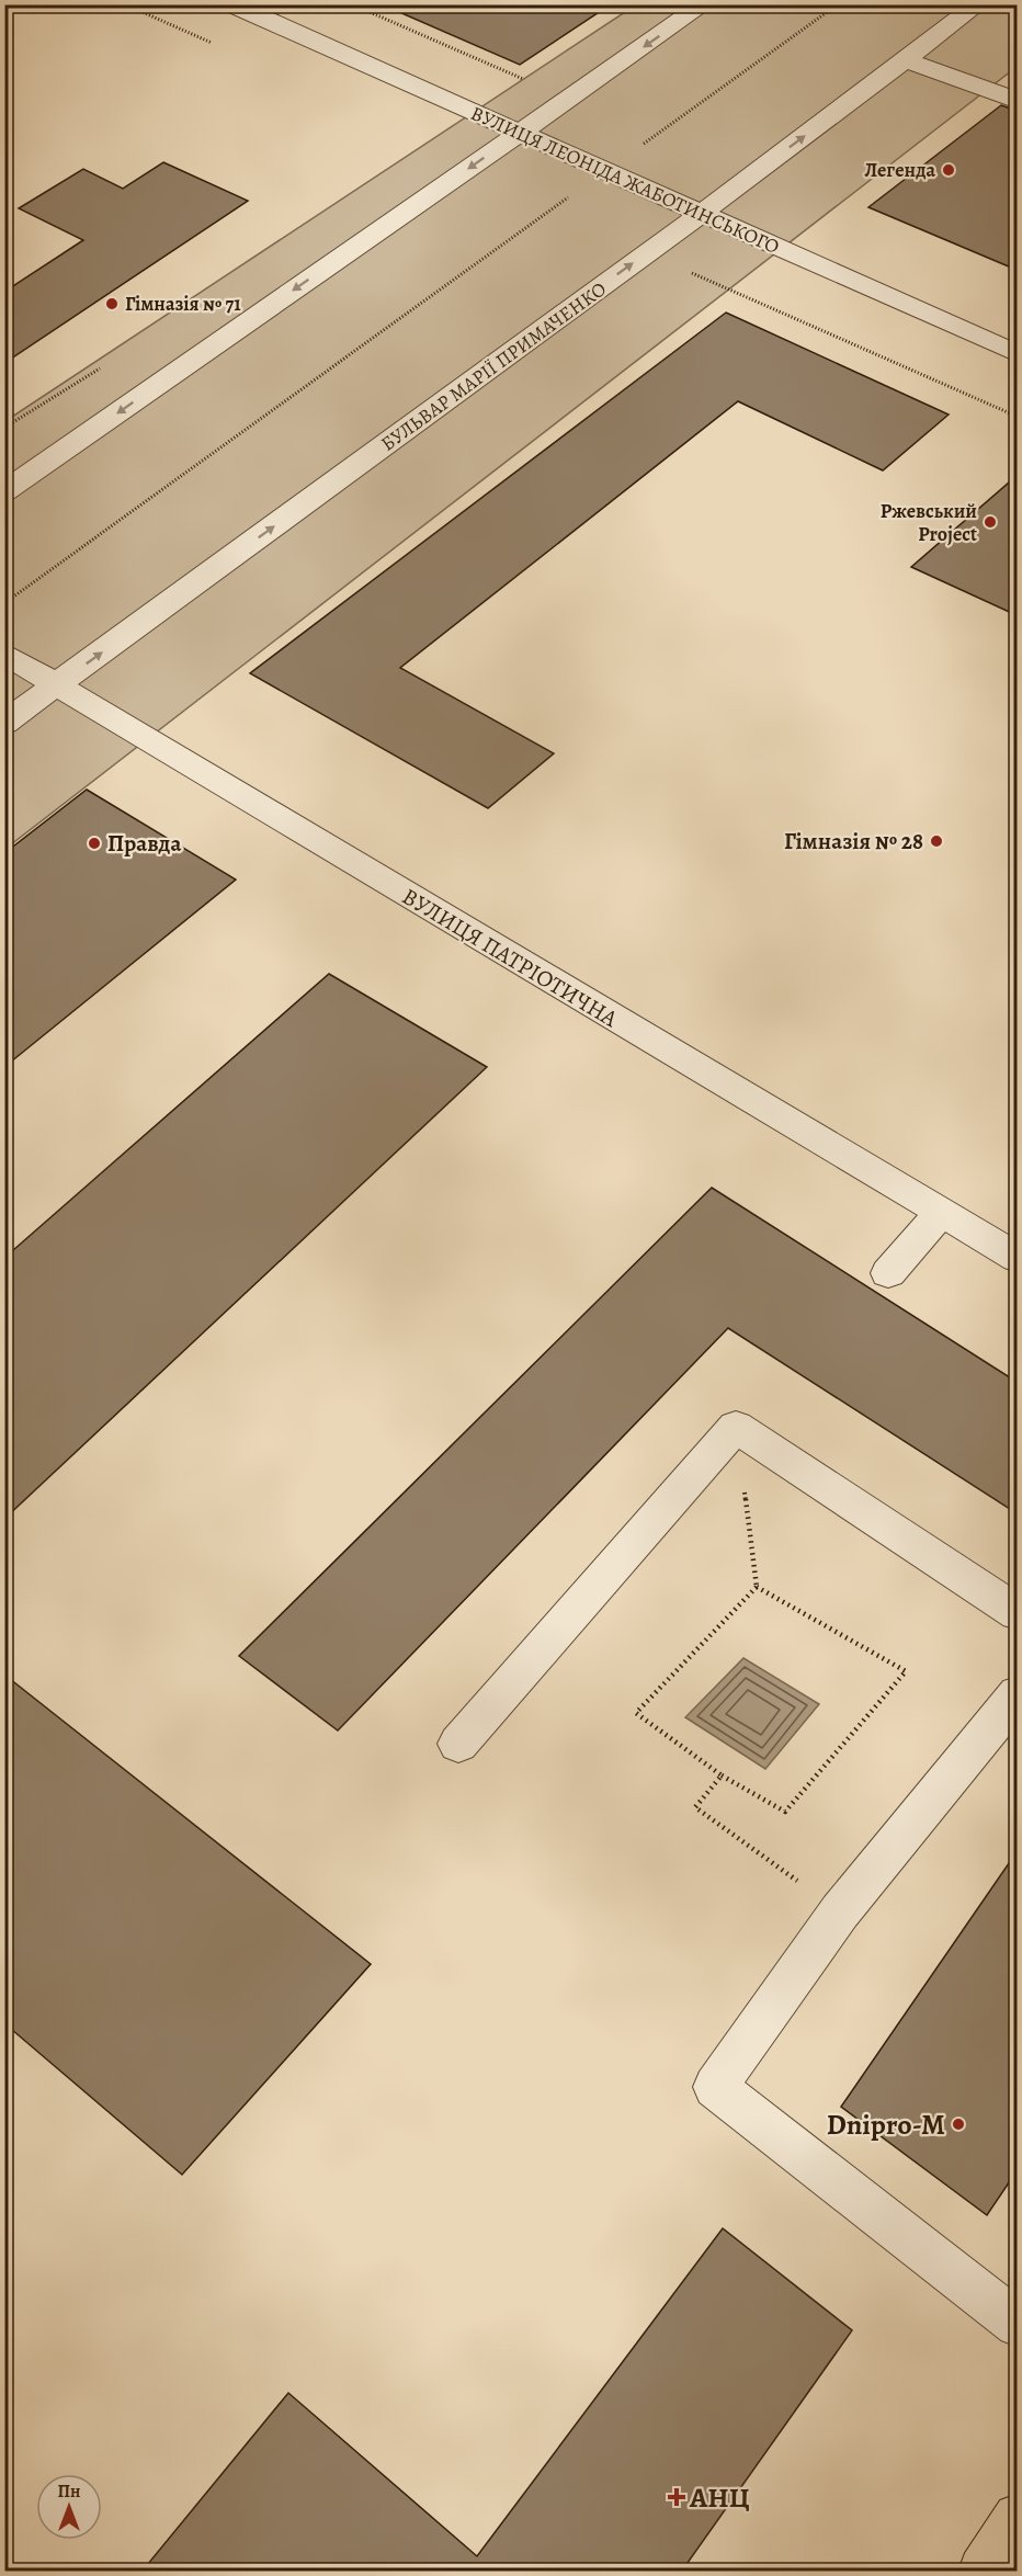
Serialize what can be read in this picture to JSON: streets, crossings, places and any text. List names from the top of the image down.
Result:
{
  "streets": {
    "street": ["ВУЛИЦЯ ЛЕОНІДА ЖАБОТИНСЬКОГО", "БУЛЬВАР МАРІЇ ПРИМАЧЕНКО", "ВУЛИЦЯ ПАТРІОТИЧНА"]
  },
  "crossings": [
    ["ВУЛИЦЯ ЛЕОНІДА ЖАБОТИНСЬКОГО", "БУЛЬВАР МАРІЇ ПРИМАЧЕНКО"],
    ["БУЛЬВАР МАРІЇ ПРИМАЧЕНКО", "ВУЛИЦЯ ПАТРІОТИЧНА"]
  ],
  "places": {
    "other": [
      "Легенда",
      "Гімназія № 71",
      "Ржевський Project",
      "Гімназія № 28",
      "Правда",
      "Dnipro-M"
    ],
    "health": ["АНЦ"]
  },
  "north": "top"
}
